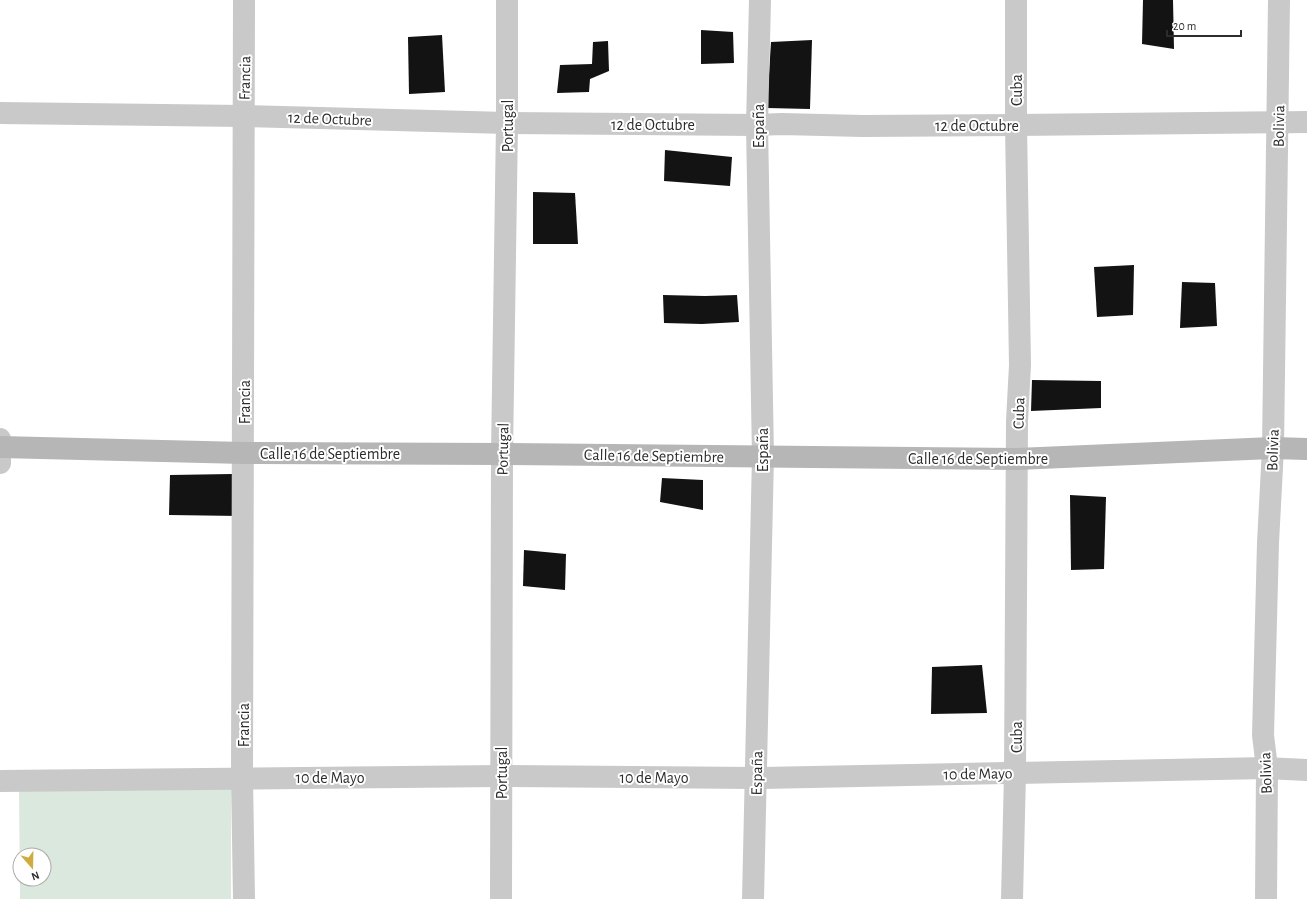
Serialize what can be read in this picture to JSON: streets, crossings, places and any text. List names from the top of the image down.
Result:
{
  "streets": {
    "street": [
      "Francia",
      "Cuba",
      "12 de Octubre",
      "Portugal",
      "España",
      "Bolivia",
      "Calle 16 de Septiembre",
      "10 de Mayo"
    ]
  },
  "crossings": [
    ["Francia", "12 de Octubre"],
    ["Francia", "Calle 16 de Septiembre"],
    ["Francia", "10 de Mayo"],
    ["Cuba", "12 de Octubre"],
    ["Cuba", "Calle 16 de Septiembre"],
    ["Cuba", "10 de Mayo"],
    ["12 de Octubre", "Portugal"],
    ["12 de Octubre", "España"],
    ["12 de Octubre", "Bolivia"],
    ["Portugal", "Calle 16 de Septiembre"],
    ["Portugal", "10 de Mayo"],
    ["España", "Calle 16 de Septiembre"],
    ["España", "10 de Mayo"],
    ["Bolivia", "Calle 16 de Septiembre"],
    ["Bolivia", "10 de Mayo"]
  ],
  "scale_bar": "20 m",
  "north": "bottom"
}
